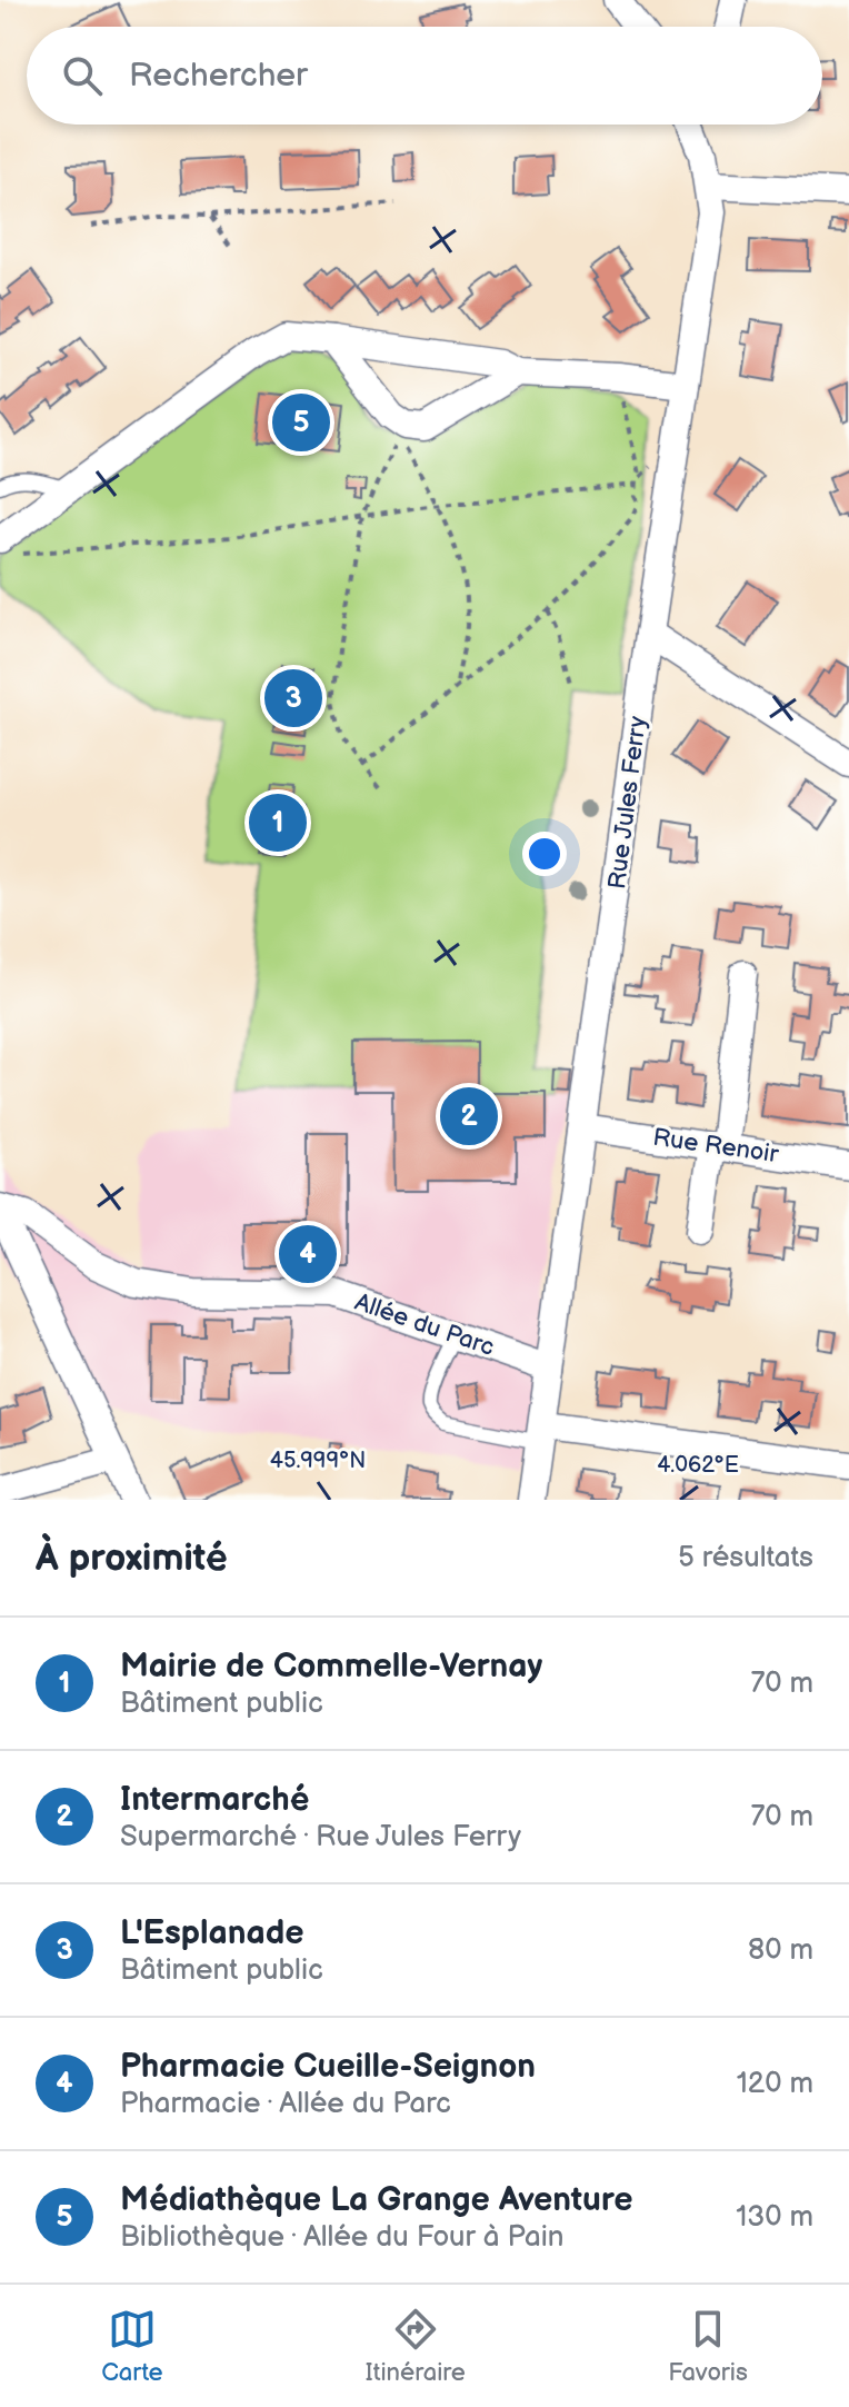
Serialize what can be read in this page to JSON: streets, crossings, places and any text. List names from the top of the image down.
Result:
{
  "streets": {
    "street": ["Rue Jules Ferry", "Rue Renoir", "Allée du Parc"]
  },
  "crossings": [
    ["Rue Jules Ferry", "Rue Renoir"],
    ["Rue Jules Ferry", "Allée du Parc"]
  ],
  "page": {
    "search": "Rechercher",
    "pins": [
      "5",
      "3",
      "1",
      "2",
      "4"
    ],
    "heading": ["À proximité", "5 résultats"],
    "list": [
      {
        "mark": "1",
        "name": "Mairie de Commelle-Vernay",
        "note": "Bâtiment public",
        "value": "70 m"
      },
      {
        "mark": "2",
        "name": "Intermarché",
        "note": "Supermarché · Rue Jules Ferry",
        "value": "70 m"
      },
      {
        "mark": "3",
        "name": "L'Esplanade",
        "note": "Bâtiment public",
        "value": "80 m"
      },
      {
        "mark": "4",
        "name": "Pharmacie Cueille-Seignon",
        "note": "Pharmacie · Allée du Parc",
        "value": "120 m"
      },
      {
        "mark": "5",
        "name": "Médiathèque La Grange Aventure",
        "note": "Bibliothèque · Allée du Four à Pain",
        "value": "130 m"
      }
    ],
    "nav": ["Carte", "Itinéraire", "Favoris"]
  },
  "coordinates": ["45.999°N", "4.062°E"]
}
